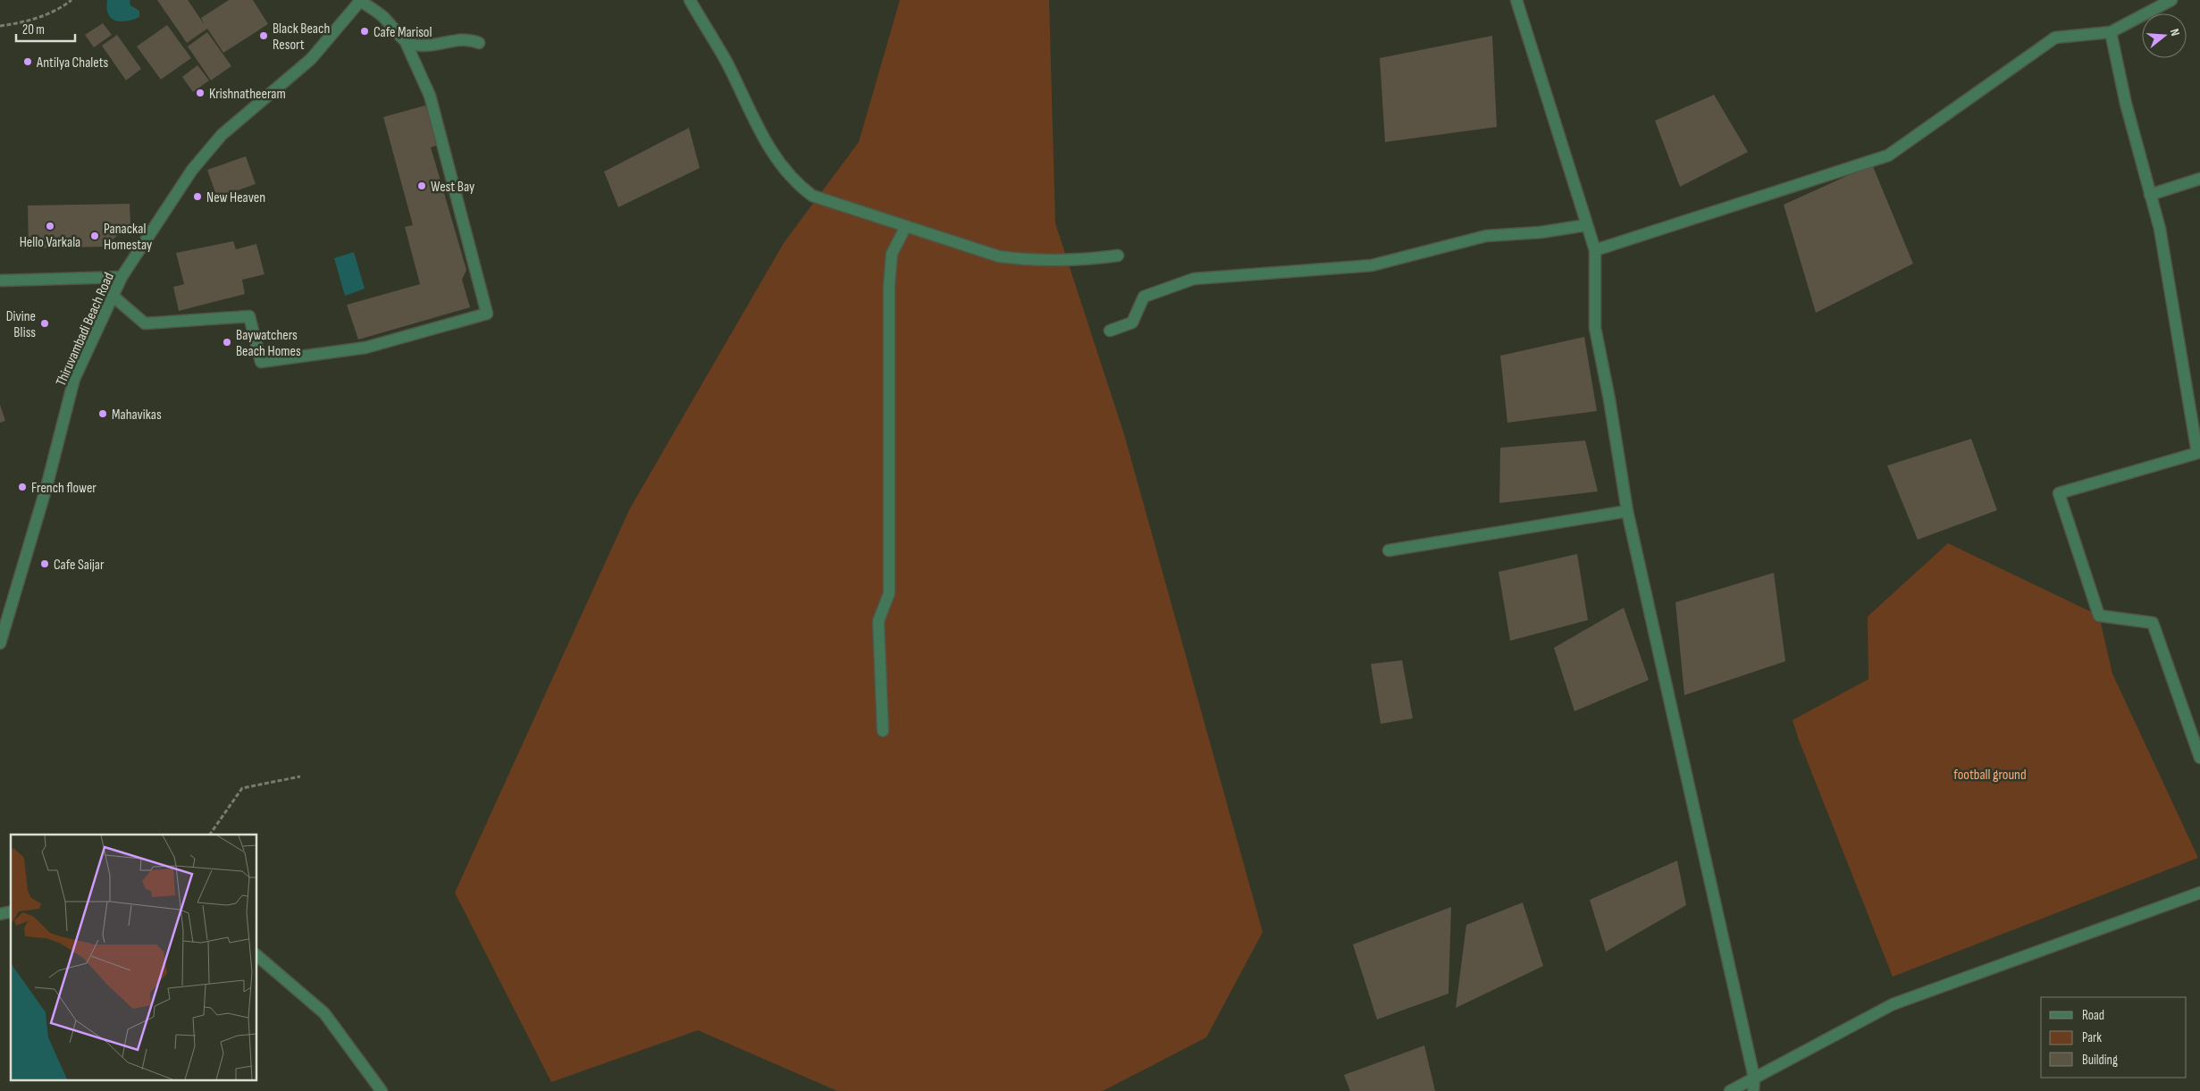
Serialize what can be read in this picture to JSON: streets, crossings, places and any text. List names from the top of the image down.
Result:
{
  "streets": {
    "street": ["Thiruvambadi Beach Road"]
  },
  "parks": ["football ground"],
  "places": [
    "Cafe Marisol",
    "Black Beach Resort",
    "Antilya Chalets",
    "Krishnatheeram",
    "West Bay",
    "New Heaven",
    "Hello Varkala",
    "Panackal Homestay",
    "Divine Bliss",
    "Baywatchers Beach Homes",
    "Mahavikas",
    "French flower",
    "Cafe Saijar"
  ],
  "legend": ["Road", "Park", "Building"],
  "scale_bar": "20 m",
  "north": "right"
}
